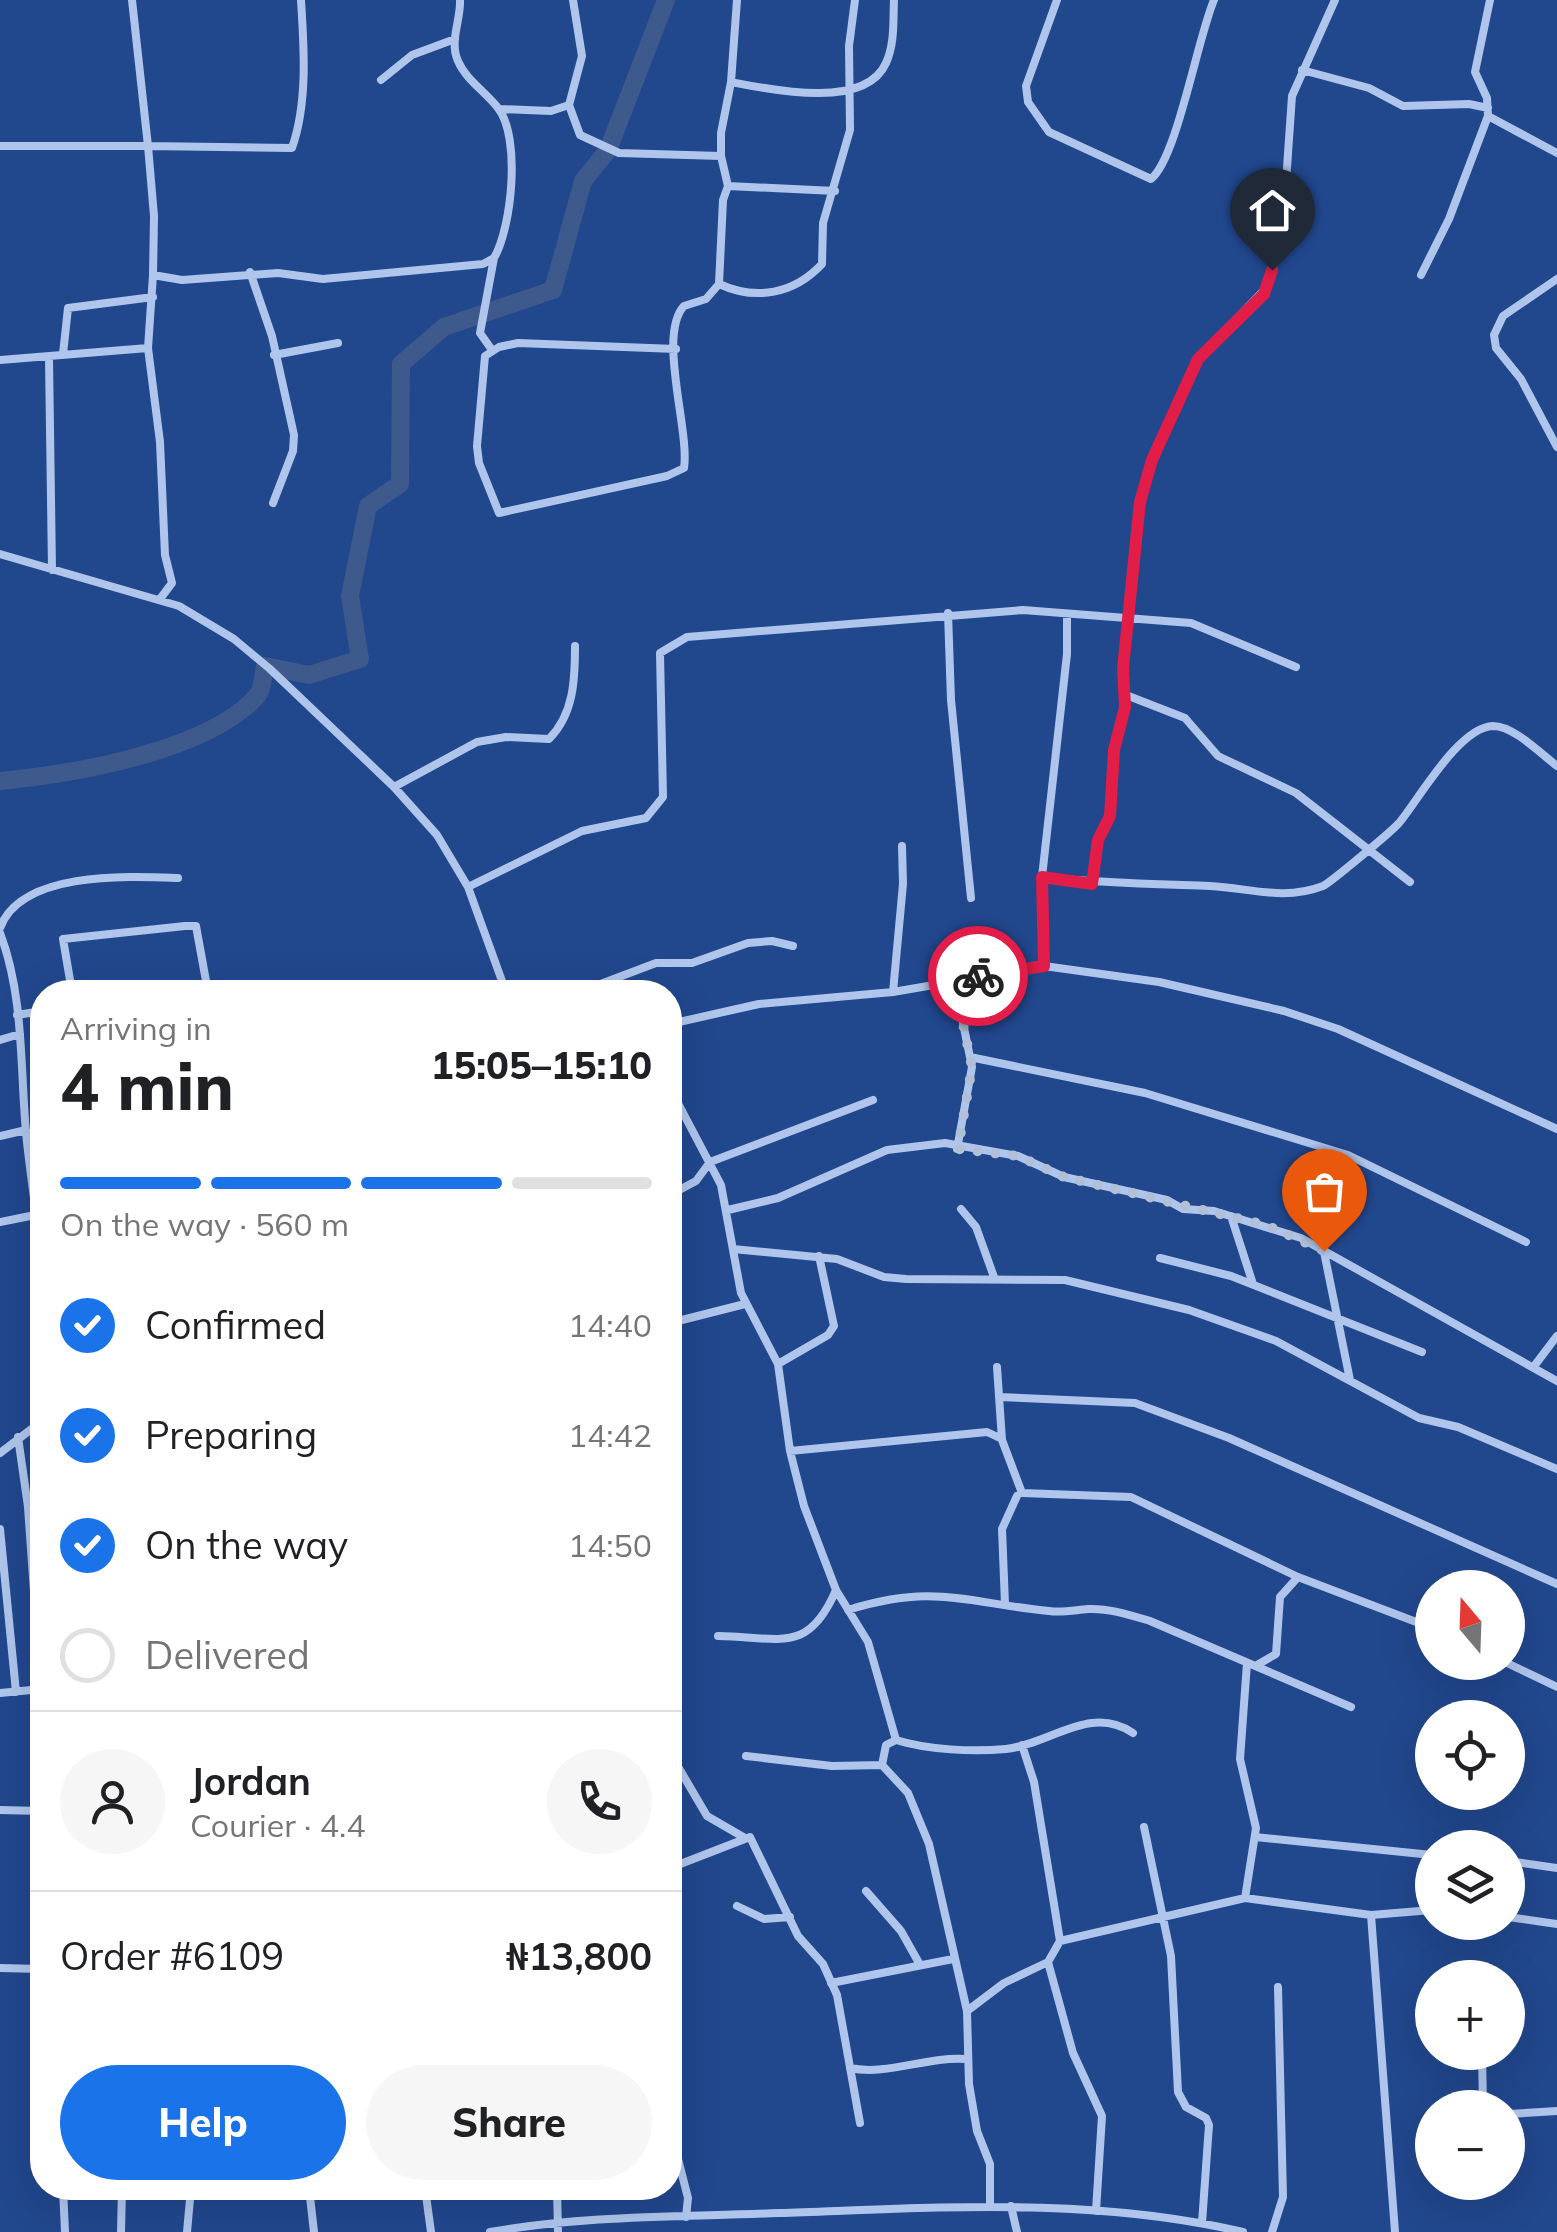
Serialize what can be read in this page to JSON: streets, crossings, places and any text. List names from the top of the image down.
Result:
{
  "north": "top",
  "page": {
    "heading": ["4 min", "Arriving in", "15:05–15:10"],
    "panel": [
      "Jordan",
      "Courier · 4.4",
      "Order #6109",
      "₦13,800"
    ],
    "bar": "On the way · 560 m",
    "list": [
      ["Confirmed", "14:40"],
      ["Preparing", "14:42"],
      ["On the way", "14:50"],
      "Delivered"
    ],
    "map_buttons": ["+", "−"],
    "buttons": ["Help", "Share"]
  }
}
